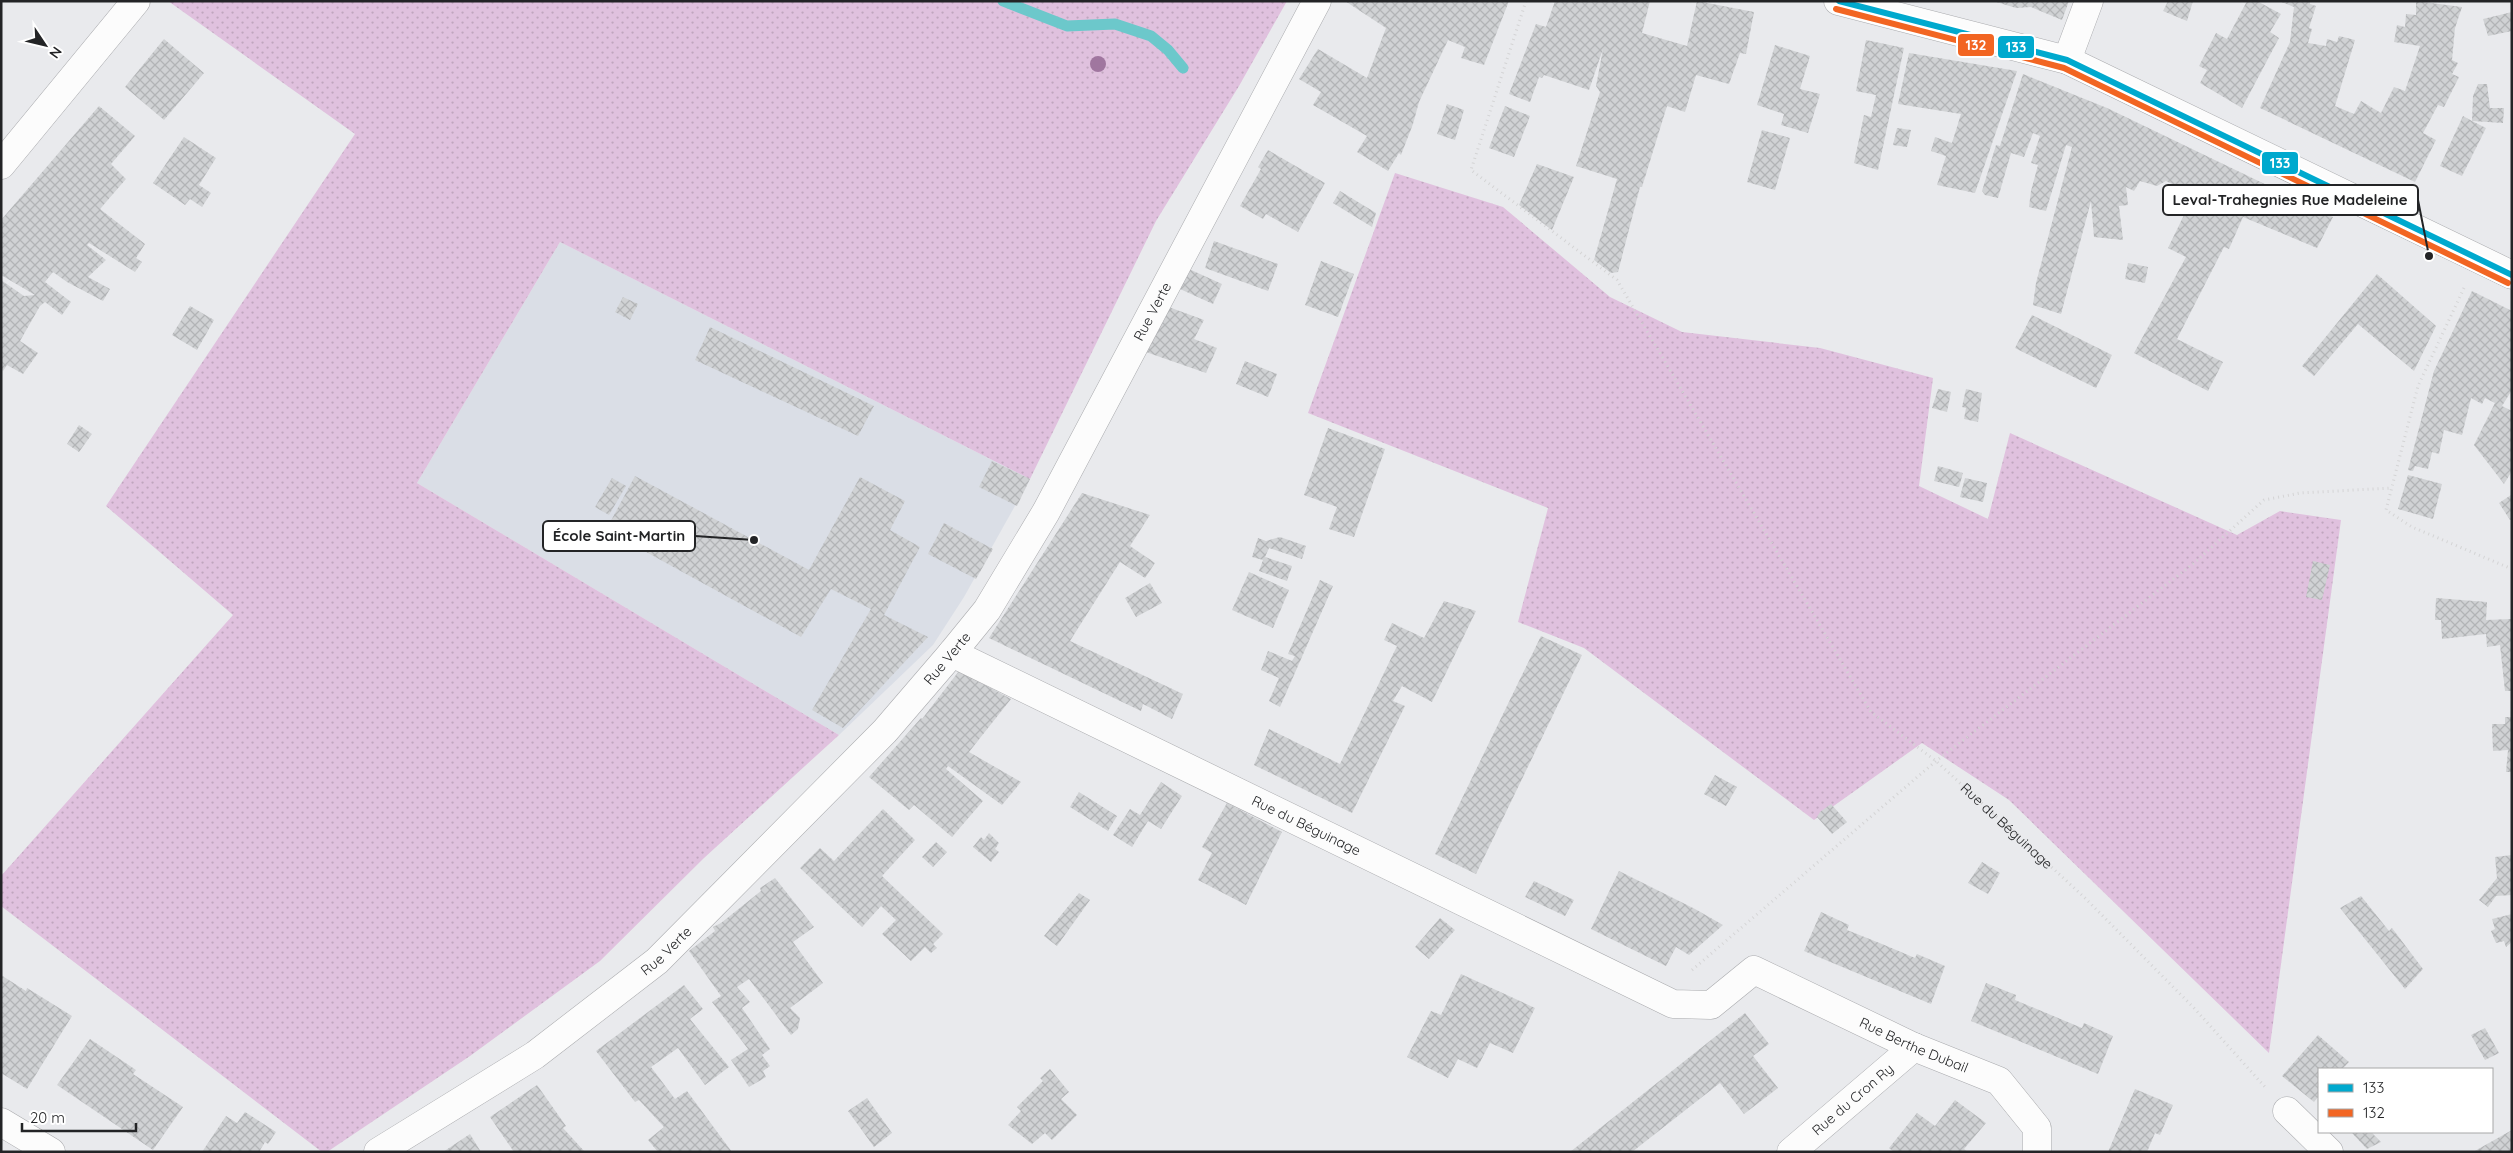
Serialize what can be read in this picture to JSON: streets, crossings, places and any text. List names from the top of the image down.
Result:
{
  "streets": {
    "street": [
      "Rue Verte",
      "Rue du Béguinage",
      "Rue Berthe Dubail",
      "Rue du Cron Ry"
    ]
  },
  "crossings": [
    ["Rue Verte", "Rue du Béguinage"],
    ["Rue du Béguinage", "Rue Berthe Dubail"],
    ["Rue Berthe Dubail", "Rue du Cron Ry"]
  ],
  "places": ["Leval-Trahegnies Rue Madeleine", "École Saint-Martin"],
  "lines": ["transit line 133", "transit line 132"],
  "legend": ["133", "132"],
  "scale_bar": "20 m",
  "north": "bottom right"
}
